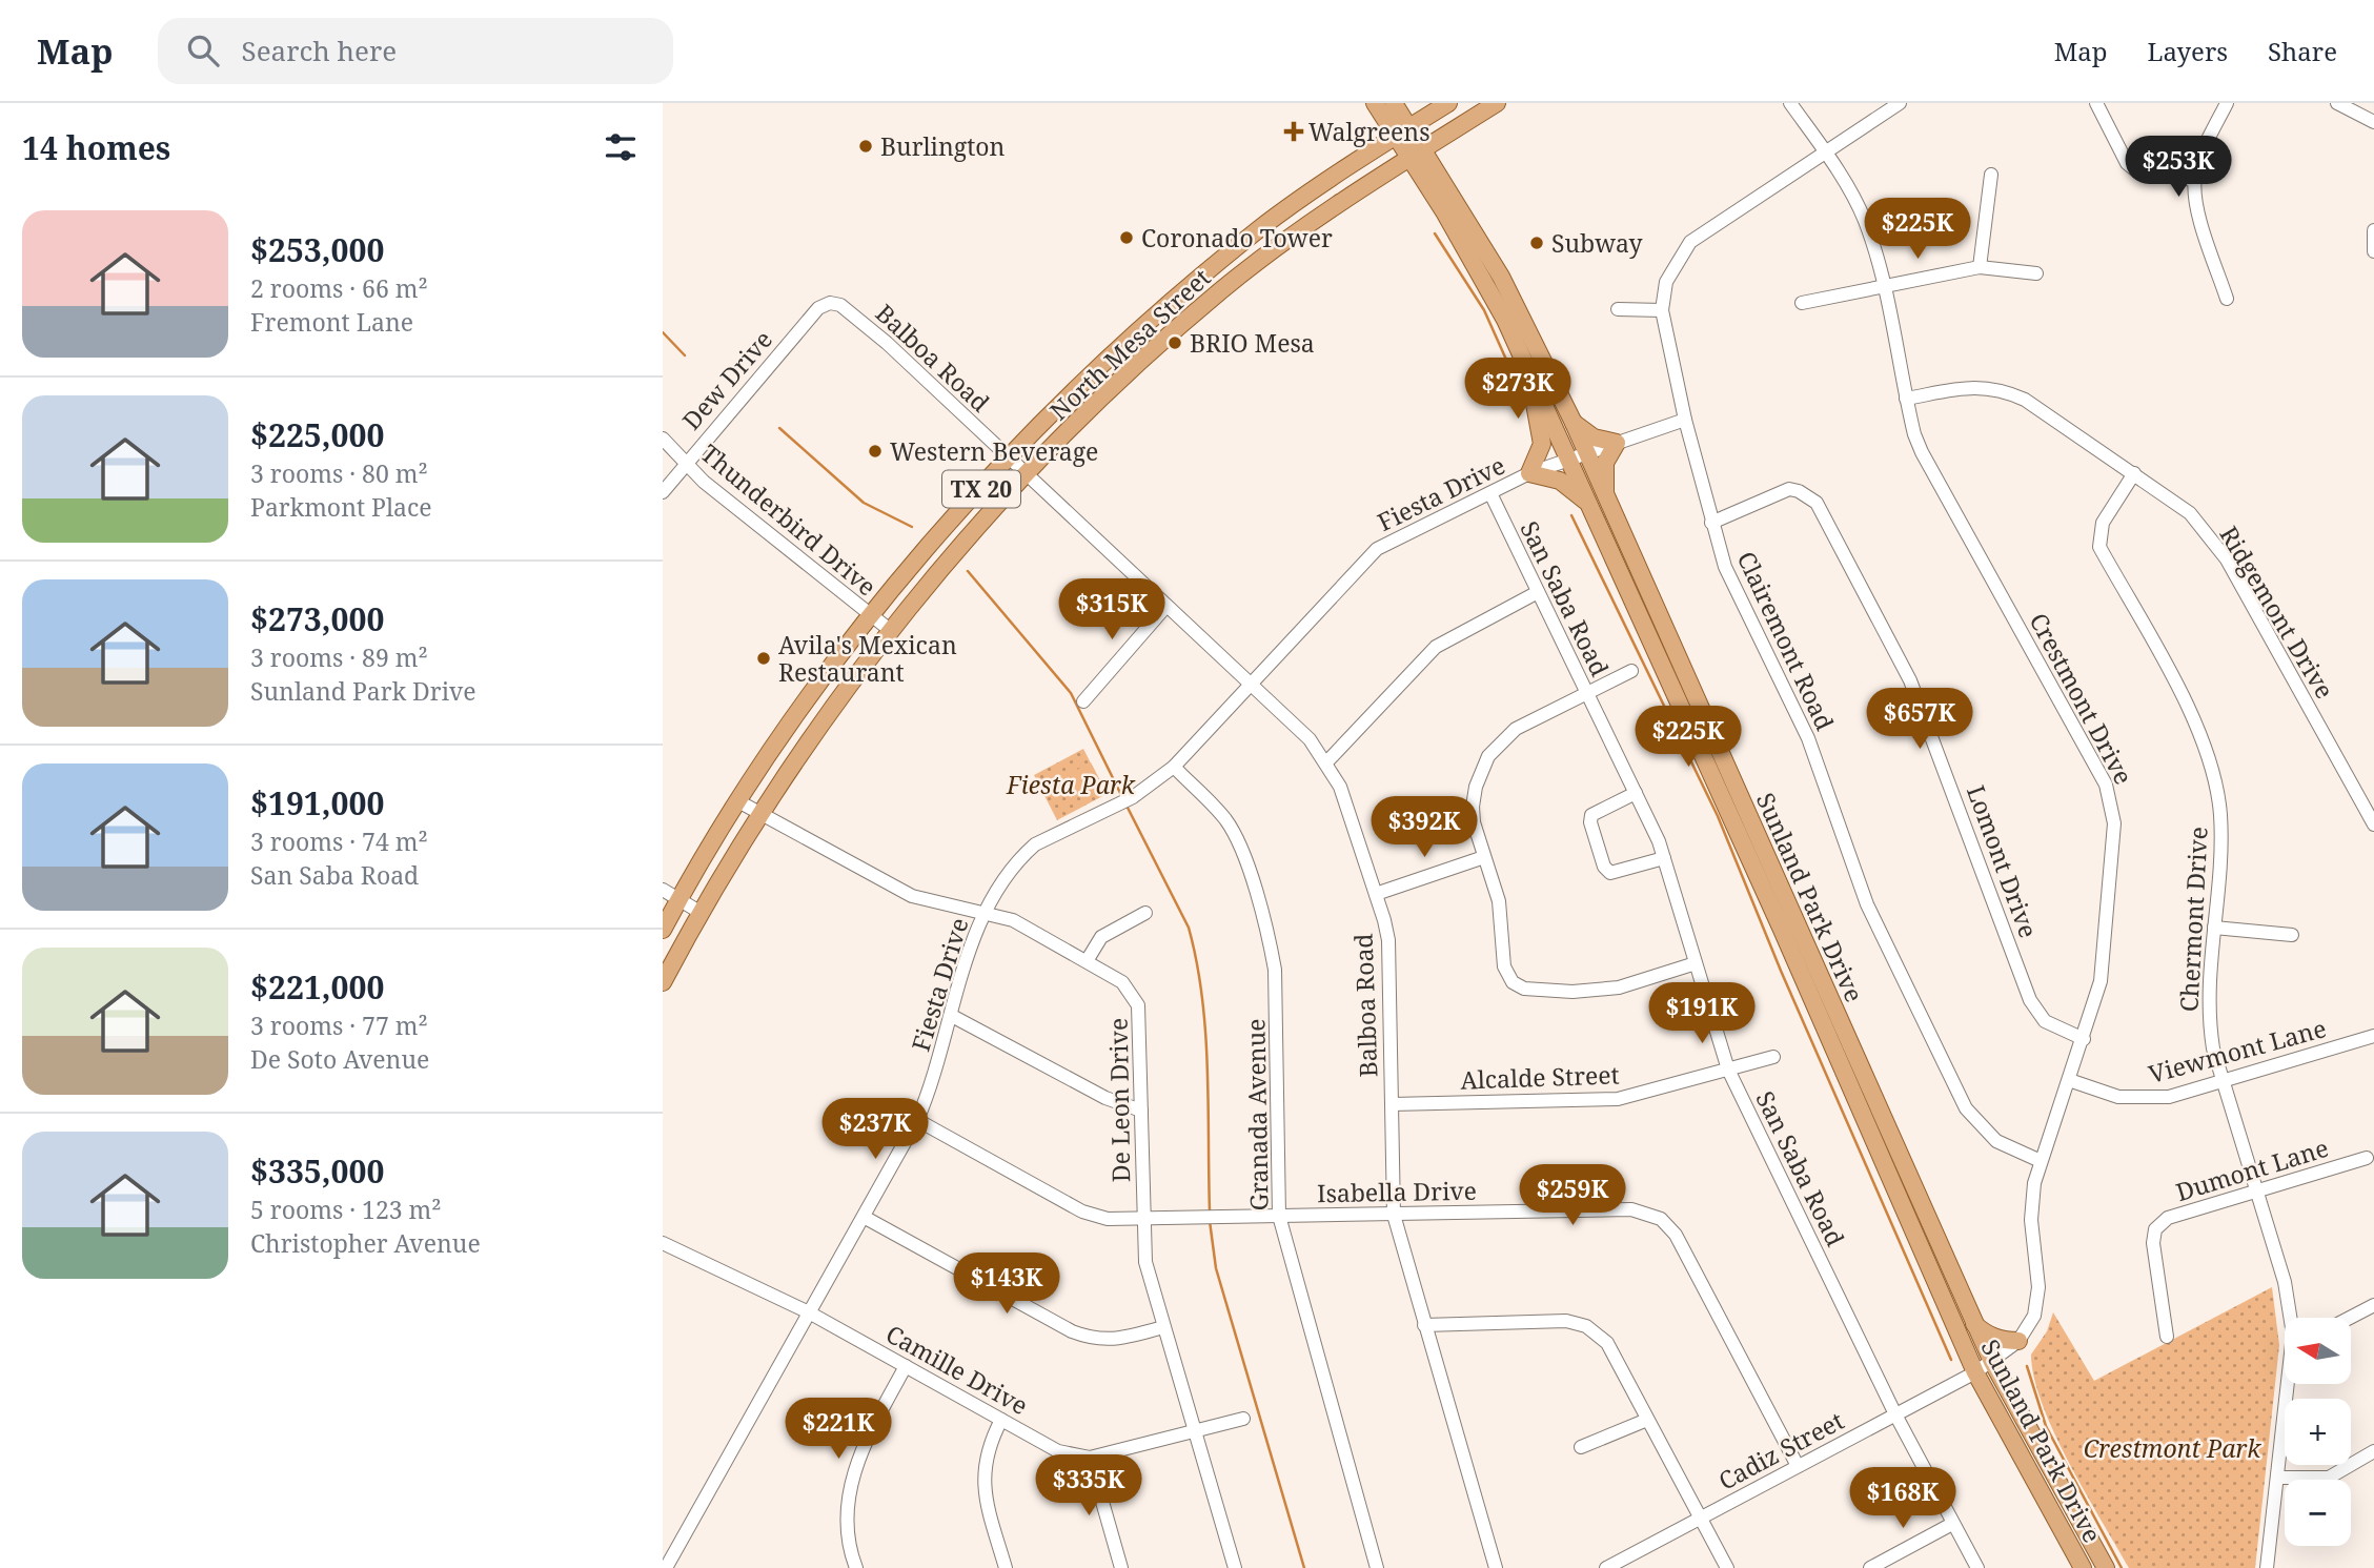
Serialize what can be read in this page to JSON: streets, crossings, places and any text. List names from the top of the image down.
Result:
{
  "streets": {
    "main road": ["North Mesa Street", "TX 20", "Sunland Park Drive"],
    "street": [
      "Balboa Road",
      "Dew Drive",
      "Fiesta Drive",
      "Thunderbird Drive",
      "San Saba Road",
      "Ridgemont Drive",
      "Clairemont Road",
      "Crestmont Drive",
      "Lomont Drive",
      "Chermont Drive",
      "Viewmont Lane",
      "Alcalde Street",
      "De Leon Drive",
      "Granada Avenue",
      "Dumont Lane",
      "Isabella Drive",
      "Camille Drive",
      "Cadiz Street"
    ]
  },
  "crossings": [
    ["North Mesa Street", "Balboa Road"],
    ["North Mesa Street", "Thunderbird Drive"],
    ["North Mesa Street", "Sunland Park Drive"],
    ["North Mesa Street", "De Leon Drive"],
    ["Balboa Road", "Dew Drive"],
    ["Balboa Road", "Fiesta Drive"],
    ["Balboa Road", "Alcalde Street"],
    ["Balboa Road", "Isabella Drive"],
    ["Dew Drive", "Thunderbird Drive"],
    ["Fiesta Drive", "San Saba Road"],
    ["Fiesta Drive", "Clairemont Road"],
    ["Fiesta Drive", "Sunland Park Drive"],
    ["Fiesta Drive", "De Leon Drive"],
    ["Fiesta Drive", "Granada Avenue"],
    ["Fiesta Drive", "Isabella Drive"],
    ["Fiesta Drive", "Camille Drive"],
    ["San Saba Road", "Alcalde Street"],
    ["San Saba Road", "Cadiz Street"],
    ["Ridgemont Drive", "Crestmont Drive"],
    ["Ridgemont Drive", "Chermont Drive"],
    ["Clairemont Road", "Crestmont Drive"],
    ["Clairemont Road", "Lomont Drive"],
    ["Crestmont Drive", "Lomont Drive"],
    ["Crestmont Drive", "Sunland Park Drive"],
    ["Crestmont Drive", "Viewmont Lane"],
    ["Crestmont Drive", "Cadiz Street"],
    ["Sunland Park Drive", "Cadiz Street"],
    ["Chermont Drive", "Viewmont Lane"],
    ["Chermont Drive", "Dumont Lane"],
    ["De Leon Drive", "Isabella Drive"],
    ["De Leon Drive", "Camille Drive"],
    ["Granada Avenue", "Isabella Drive"],
    ["Isabella Drive", "Cadiz Street"]
  ],
  "parks": ["Fiesta Park", "Crestmont Park"],
  "places": {
    "health": ["Walgreens"],
    "other": [
      "Burlington",
      "Coronado Tower",
      "Subway",
      "BRIO Mesa",
      "Western Beverage",
      "Avila's Mexican Restaurant"
    ]
  },
  "north": "left",
  "page": {
    "header": "Map",
    "search": "Search here",
    "nav": ["Map", "Layers", "Share"],
    "heading": "14 homes",
    "price": [
      "$253K",
      "$225K",
      "$273K",
      "$315K",
      "$657K",
      "$225K",
      "$392K",
      "$191K",
      "$237K",
      "$259K",
      "$143K",
      "$221K",
      "$335K",
      "$168K"
    ],
    "list": [
      {
        "name": "$253,000",
        "note": "2 rooms · 66 m² · Fremont Lane"
      },
      {
        "name": "$225,000",
        "note": "3 rooms · 80 m² · Parkmont Place"
      },
      {
        "name": "$273,000",
        "note": "3 rooms · 89 m² · Sunland Park Drive"
      },
      {
        "name": "$191,000",
        "note": "3 rooms · 74 m² · San Saba Road"
      },
      {
        "name": "$221,000",
        "note": "3 rooms · 77 m² · De Soto Avenue"
      },
      {
        "name": "$335,000",
        "note": "5 rooms · 123 m² · Christopher Avenue"
      }
    ],
    "map_buttons": ["+", "−"]
  }
}
